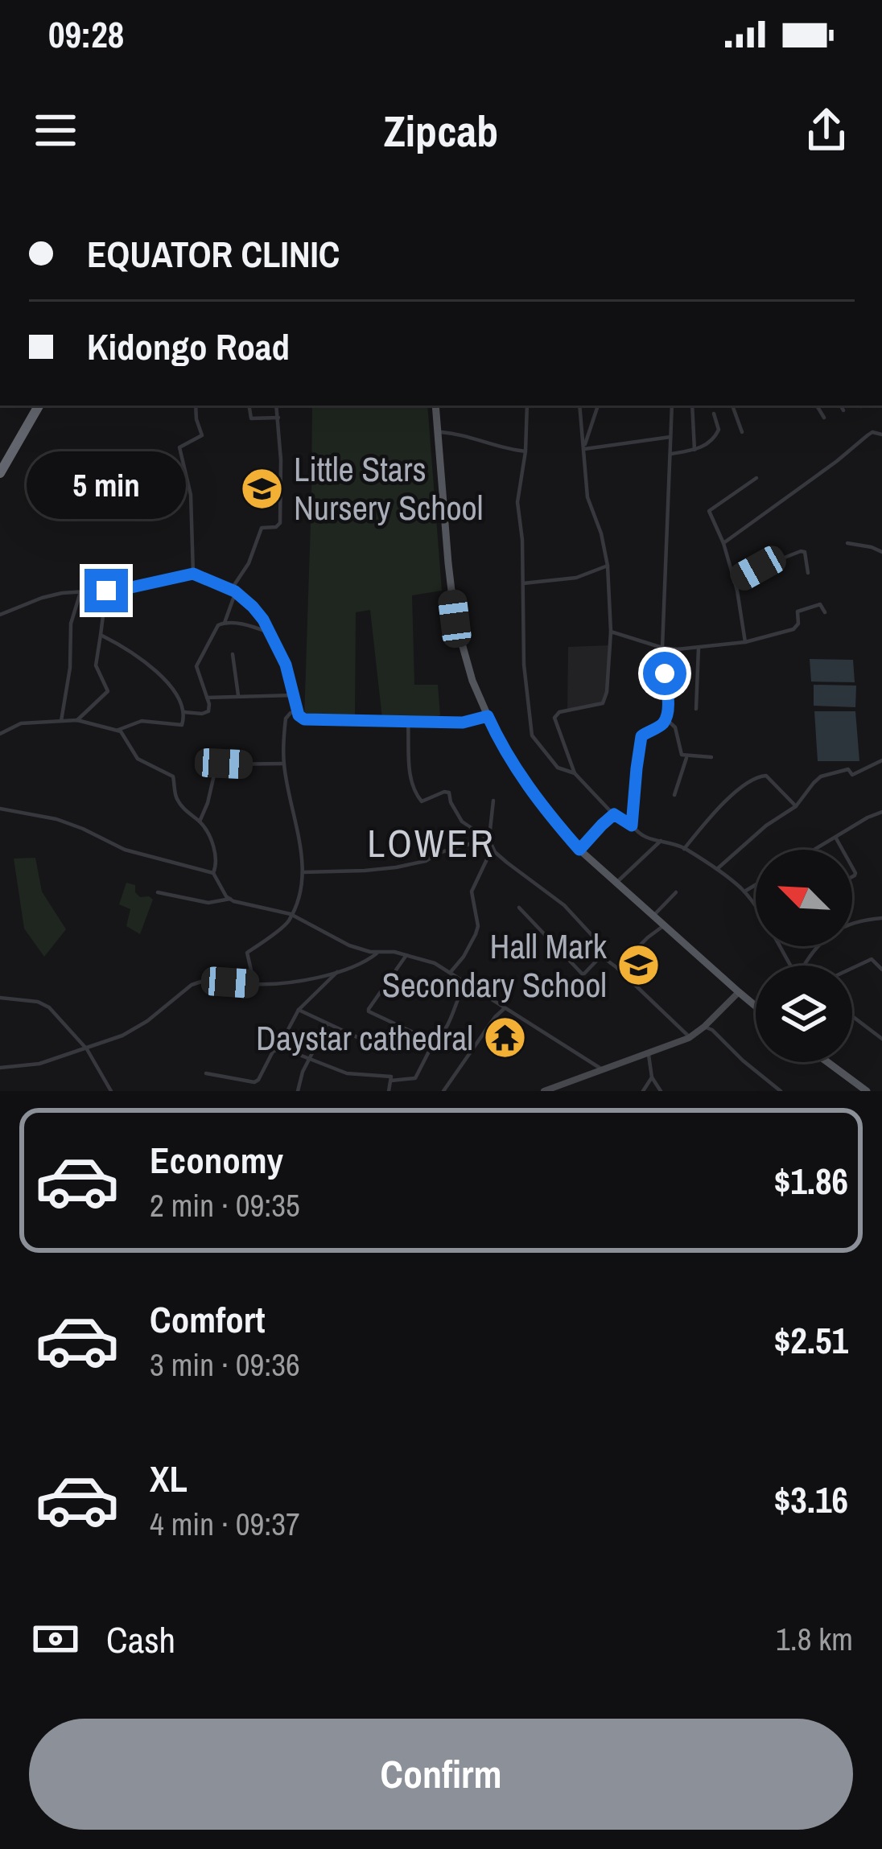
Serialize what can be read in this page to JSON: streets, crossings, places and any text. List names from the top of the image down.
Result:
{
  "districts": ["LOWER"],
  "places": {
    "school or university": ["Little Stars Nursery School", "Hall Mark Secondary School"],
    "temple": ["Daystar cathedral"]
  },
  "north": "top left",
  "page": {
    "status": "09:28",
    "header": "Zipcab",
    "banner": ["EQUATOR CLINIC", "Kidongo Road"],
    "bubble": "5 min",
    "list": [
      {
        "name": "Economy",
        "note": "2 min · 09:35",
        "value": "$1.86"
      },
      {
        "name": "Comfort",
        "note": "3 min · 09:36",
        "value": "$2.51"
      },
      {
        "name": "XL",
        "note": "4 min · 09:37",
        "value": "$3.16"
      }
    ],
    "pay": ["Cash", "1.8 km"],
    "buttons": "Confirm"
  }
}
